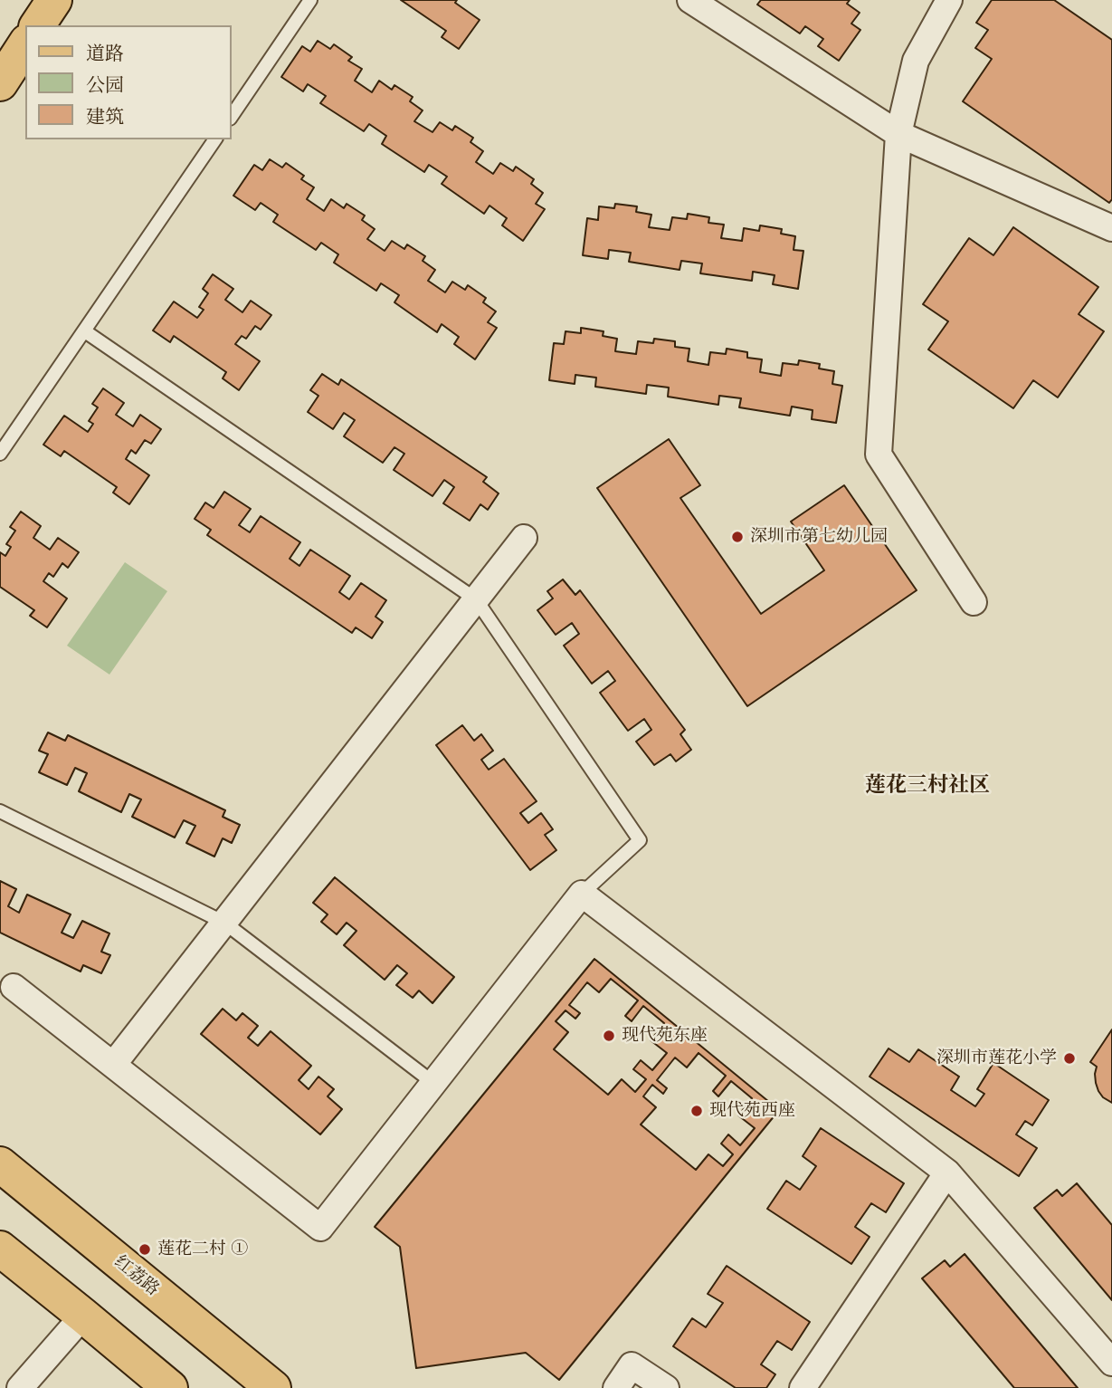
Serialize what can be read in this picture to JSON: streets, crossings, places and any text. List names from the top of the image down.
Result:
{
  "streets": {
    "main road": ["红荔路"]
  },
  "districts": ["莲花三村社区"],
  "places": [
    "深圳市第七幼儿园",
    "现代苑东座",
    "深圳市莲花小学",
    "现代苑西座",
    "莲花二村 ①"
  ],
  "legend": ["道路", "公园", "建筑"]
}
